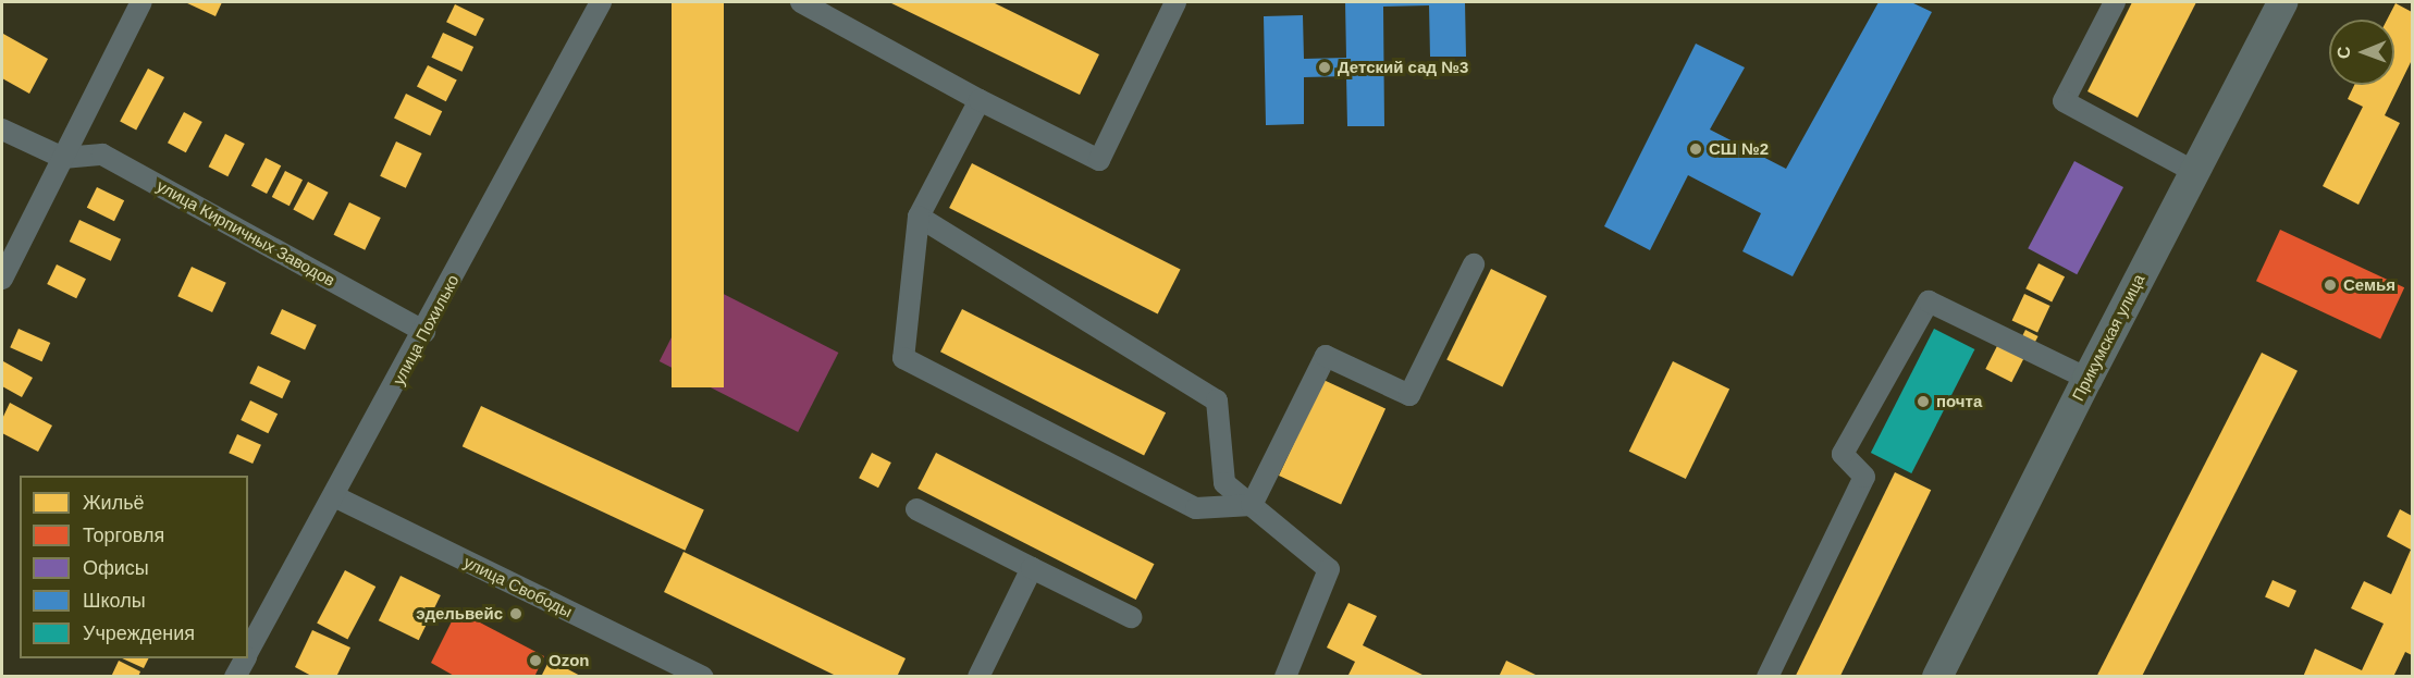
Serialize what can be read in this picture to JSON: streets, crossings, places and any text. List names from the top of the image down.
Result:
{
  "streets": {
    "main road": ["Прикумская улица"],
    "street": ["улица Кирпичных Заводов", "улица Похилько", "улица Свободы"]
  },
  "crossings": [
    ["улица Кирпичных Заводов", "улица Похилько"],
    ["улица Похилько", "улица Свободы"]
  ],
  "places": [
    "Детский сад №3",
    "СШ №2",
    "Семья",
    "почта",
    "эдельвейс",
    "Ozon"
  ],
  "legend": [
    "Жильё",
    "Торговля",
    "Офисы",
    "Школы",
    "Учреждения"
  ],
  "north": "left"
}
